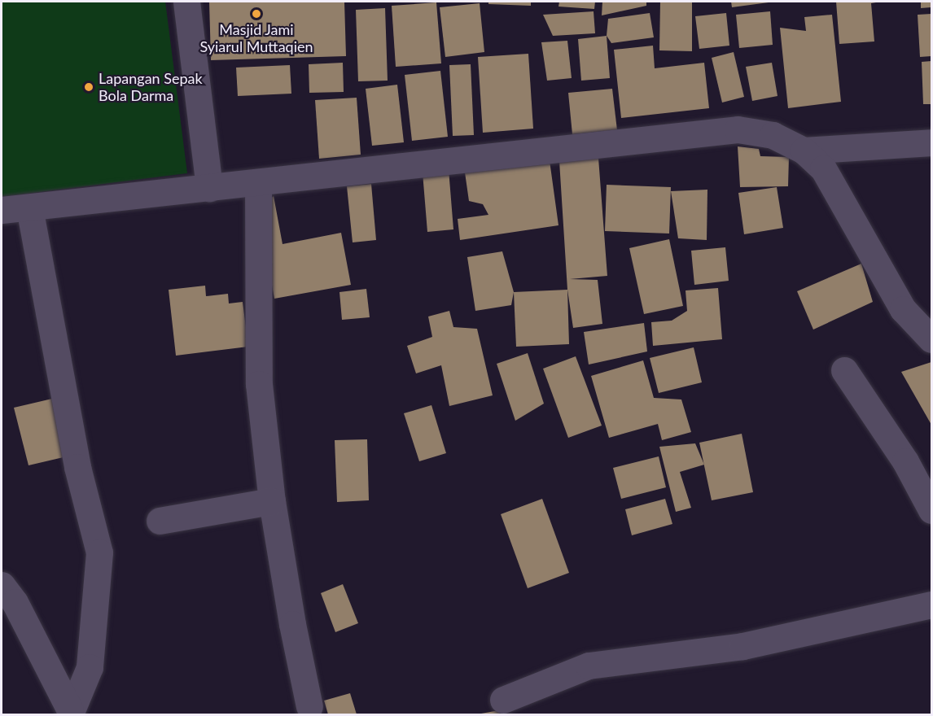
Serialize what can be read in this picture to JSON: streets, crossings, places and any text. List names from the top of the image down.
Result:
{
  "places": ["Masjid Jami Syiarul Muttaqien", "Lapangan Sepak Bola Darma"]
}
